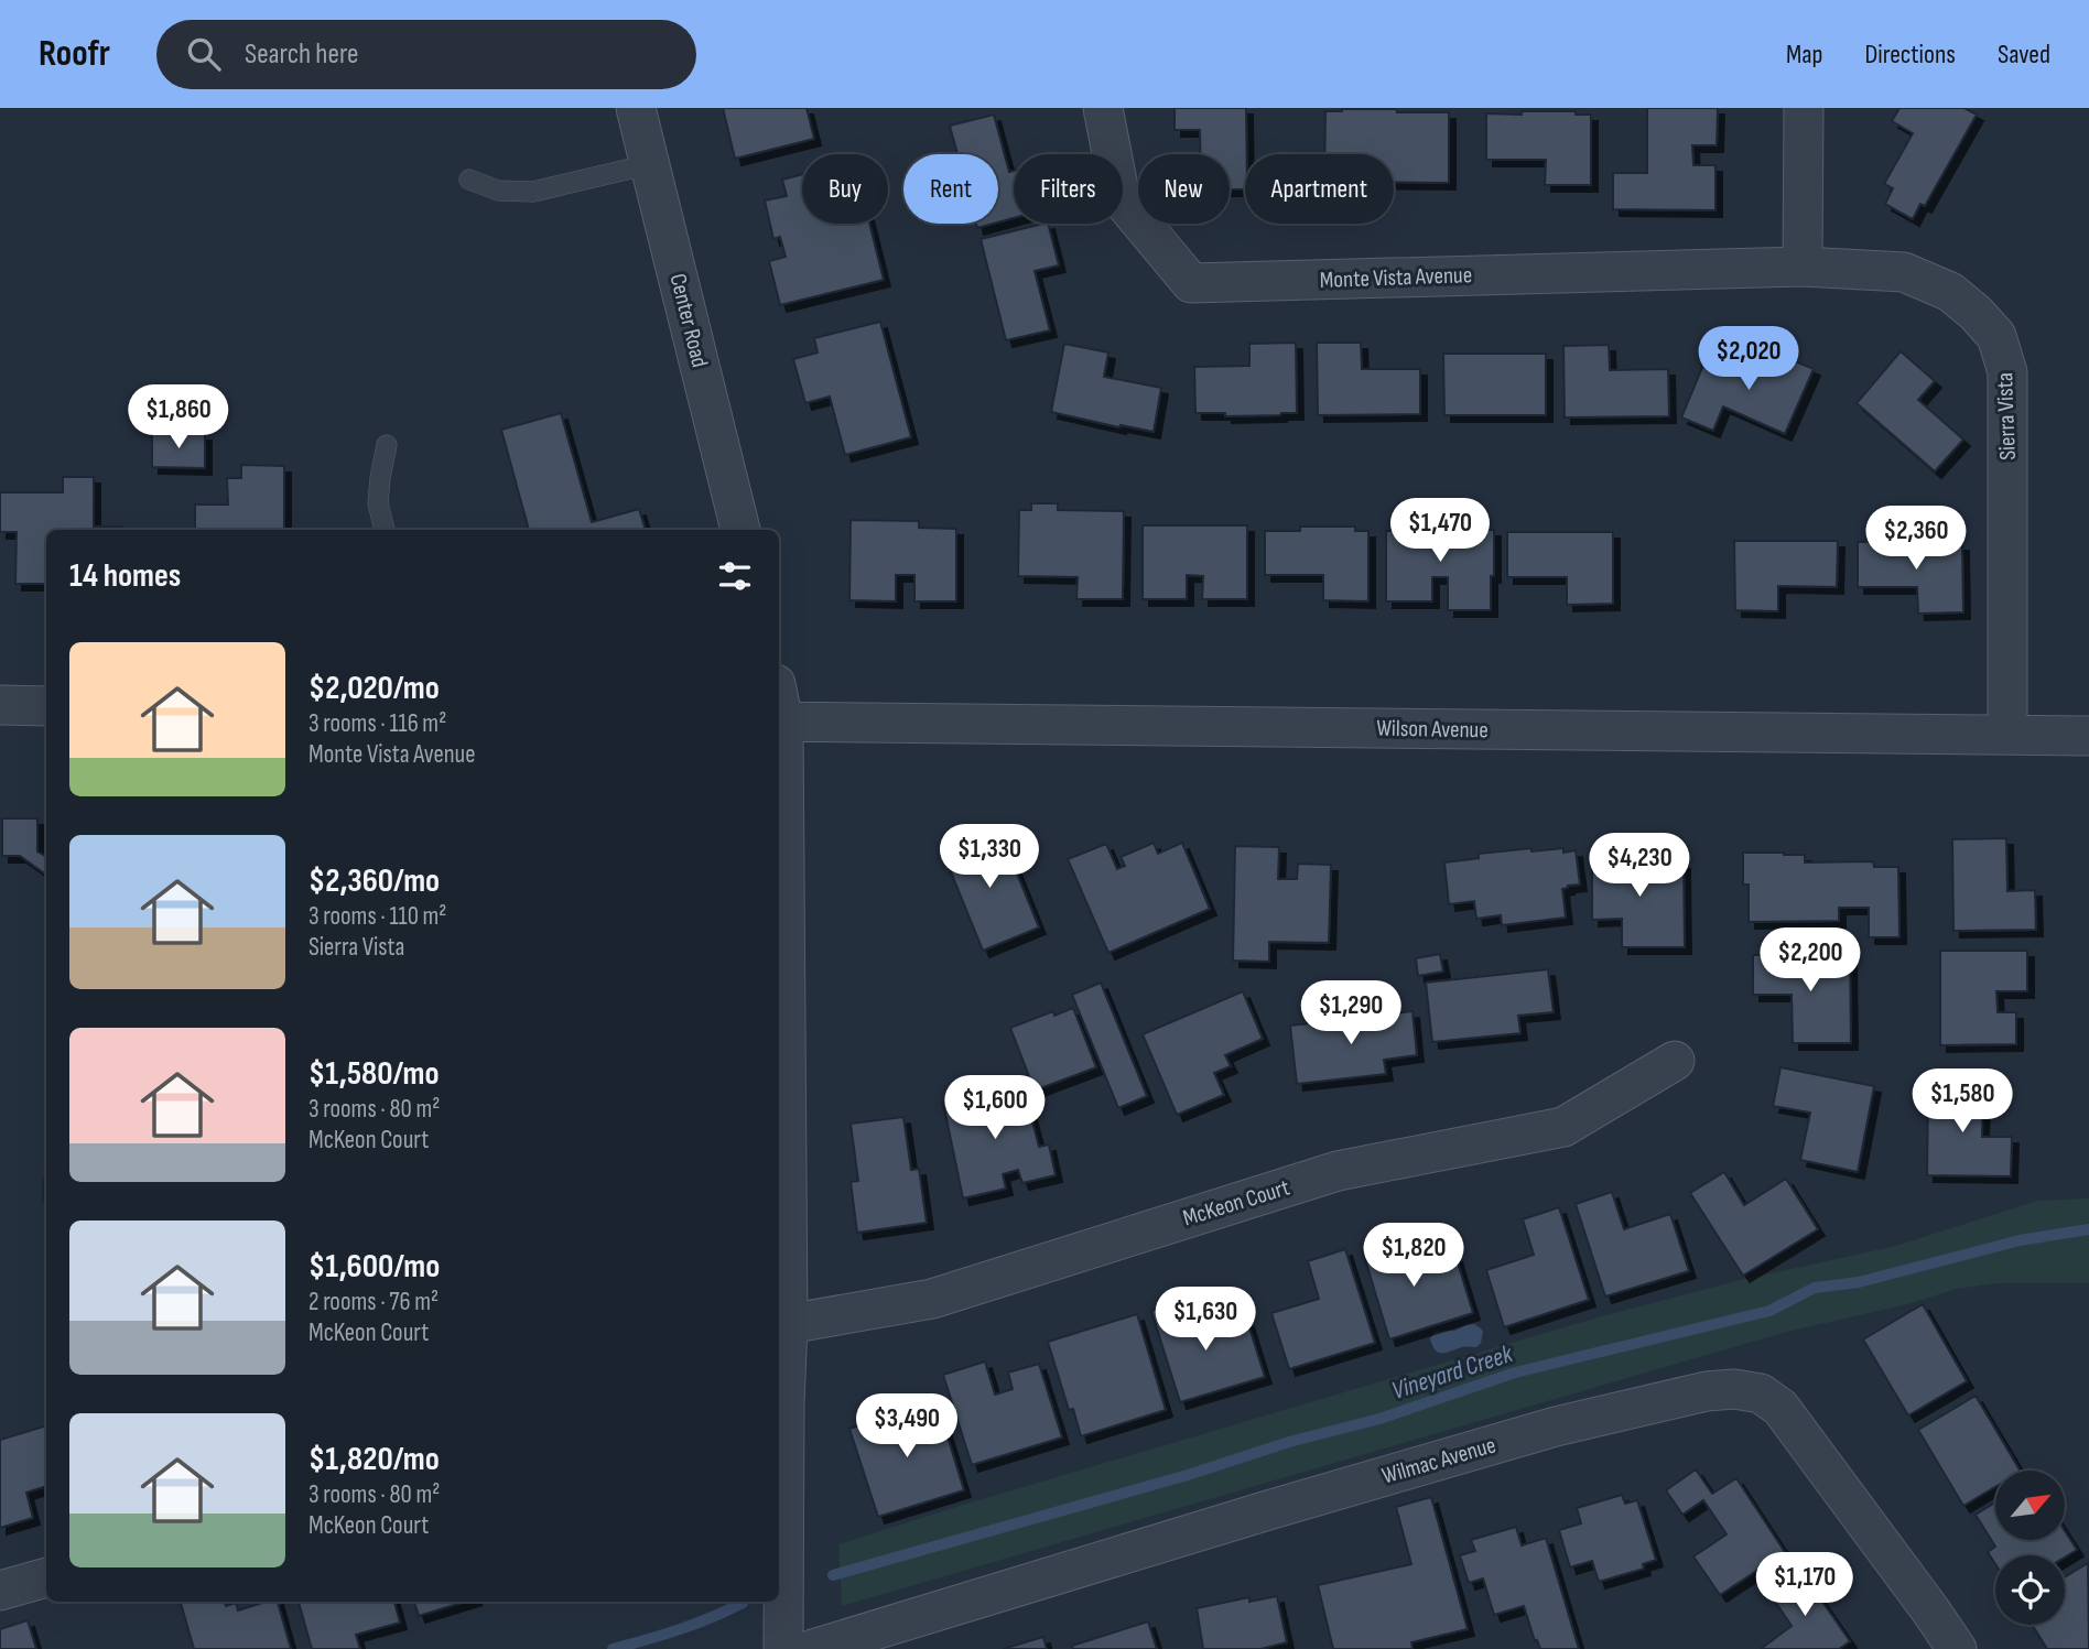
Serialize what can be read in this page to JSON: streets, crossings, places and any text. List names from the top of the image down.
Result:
{
  "streets": {
    "street": [
      "Monte Vista Avenue",
      "Center Road",
      "Sierra Vista",
      "Wilson Avenue",
      "McKeon Court",
      "Wilmac Avenue"
    ]
  },
  "crossings": [
    ["Monte Vista Avenue", "Sierra Vista"],
    ["Sierra Vista", "Wilson Avenue"]
  ],
  "water": ["Vineyard Creek"],
  "north": "top right",
  "page": {
    "header": "Roofr",
    "search": "Search here",
    "nav": ["Map", "Directions", "Saved"],
    "chip": [
      "Buy",
      "Rent",
      "Filters",
      "New",
      "Apartment"
    ],
    "price": [
      "$2,020",
      "$1,860",
      "$1,470",
      "$2,360",
      "$1,330",
      "$4,230",
      "$2,200",
      "$1,290",
      "$1,580",
      "$1,600",
      "$1,820",
      "$1,630",
      "$3,490",
      "$1,170"
    ],
    "heading": "14 homes",
    "list": [
      {
        "name": "$2,020/mo",
        "note": "3 rooms · 116 m² · Monte Vista Avenue"
      },
      {
        "name": "$2,360/mo",
        "note": "3 rooms · 110 m² · Sierra Vista"
      },
      {
        "name": "$1,580/mo",
        "note": "3 rooms · 80 m² · McKeon Court"
      },
      {
        "name": "$1,600/mo",
        "note": "2 rooms · 76 m² · McKeon Court"
      },
      {
        "name": "$1,820/mo",
        "note": "3 rooms · 80 m² · McKeon Court"
      }
    ]
  }
}
